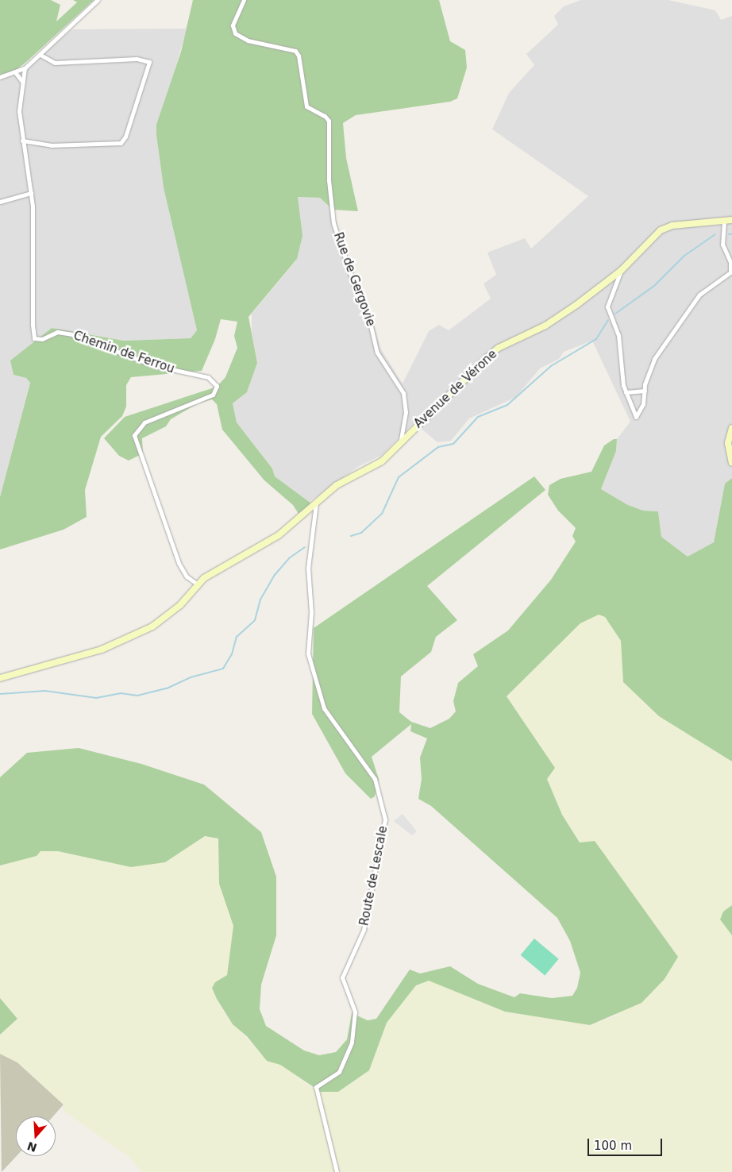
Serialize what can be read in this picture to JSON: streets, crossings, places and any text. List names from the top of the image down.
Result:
{
  "streets": {
    "main road": ["Avenue de Vérone"],
    "street": ["Rue de Gergovie", "Chemin de Ferrou", "Route de Lescale"]
  },
  "crossings": [
    ["Rue de Gergovie", "Avenue de Vérone"],
    ["Chemin de Ferrou", "Avenue de Vérone"],
    ["Avenue de Vérone", "Route de Lescale"]
  ],
  "scale_bar": "100 m",
  "north": "bottom"
}
